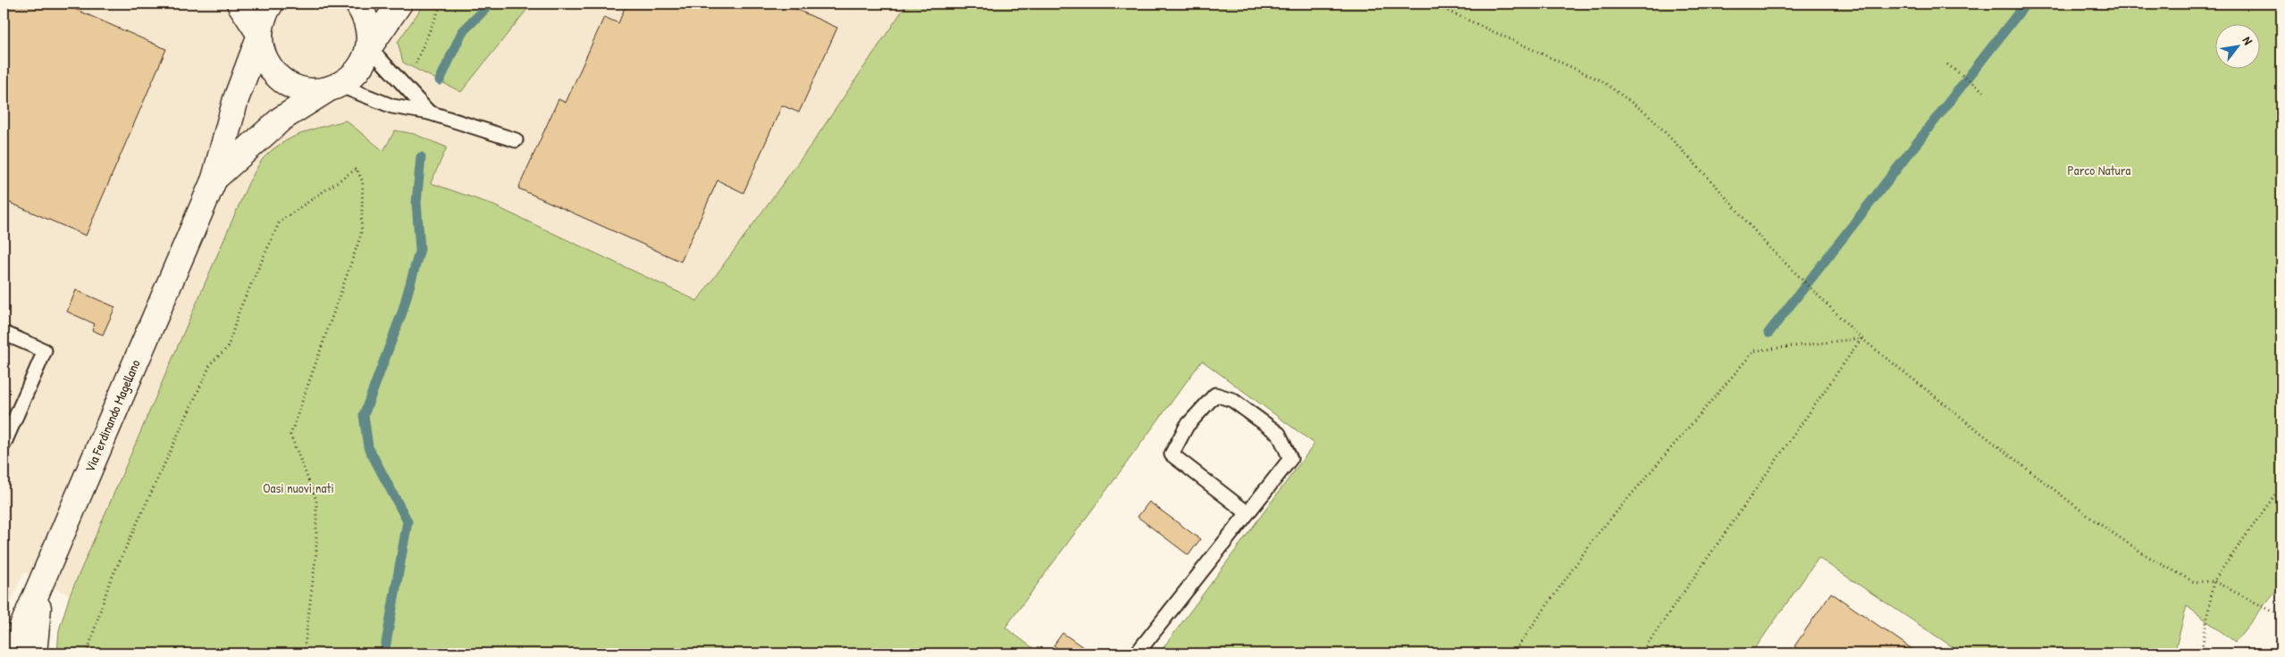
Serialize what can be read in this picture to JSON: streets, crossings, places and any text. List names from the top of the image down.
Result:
{
  "streets": {
    "street": ["Via Ferdinando Magellano"]
  },
  "parks": ["Parco Natura", "Oasi nuovi nati"],
  "north": "top right"
}
